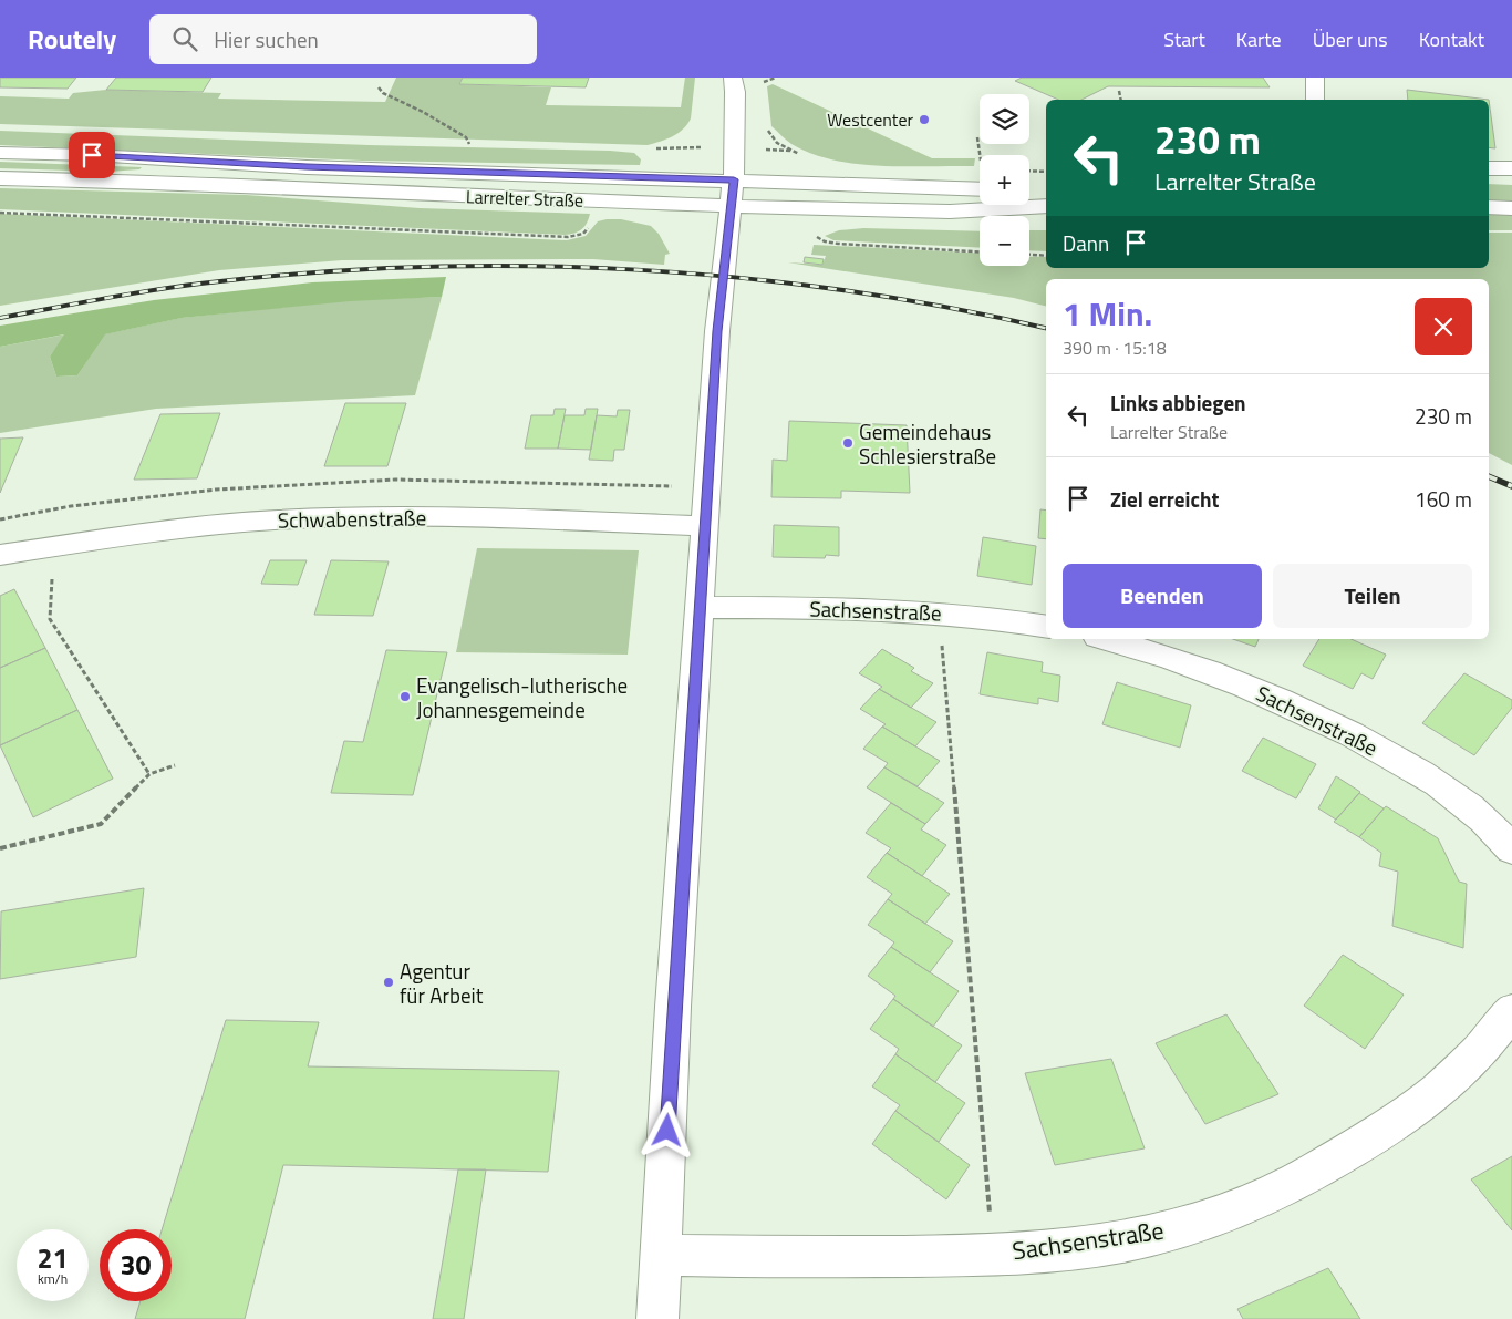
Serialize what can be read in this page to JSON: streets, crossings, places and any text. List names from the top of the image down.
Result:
{
  "streets": {
    "street": ["Larrelter Straße", "Schwabenstraße", "Sachsenstraße"]
  },
  "places": [
    "Westcenter",
    "Gemeindehaus Schlesierstraße",
    "Evangelisch-lutherische Johannesgemeinde",
    "Agentur für Arbeit"
  ],
  "page": {
    "header": "Routely",
    "search": "Hier suchen",
    "nav": [
      "Start",
      "Karte",
      "Über uns",
      "Kontakt"
    ],
    "map_buttons": ["+", "−"],
    "turn": ["230 m", "Larrelter Straße"],
    "then": "Dann",
    "heading": ["1 Min.", "390 m · 15:18"],
    "list": [
      {
        "name": "Links abbiegen",
        "note": "Larrelter Straße",
        "value": "230 m"
      },
      {
        "name": "Ziel erreicht",
        "value": "160 m"
      }
    ],
    "buttons": ["Beenden", "Teilen"],
    "speed": "21 km/h",
    "limit": "30"
  }
}
